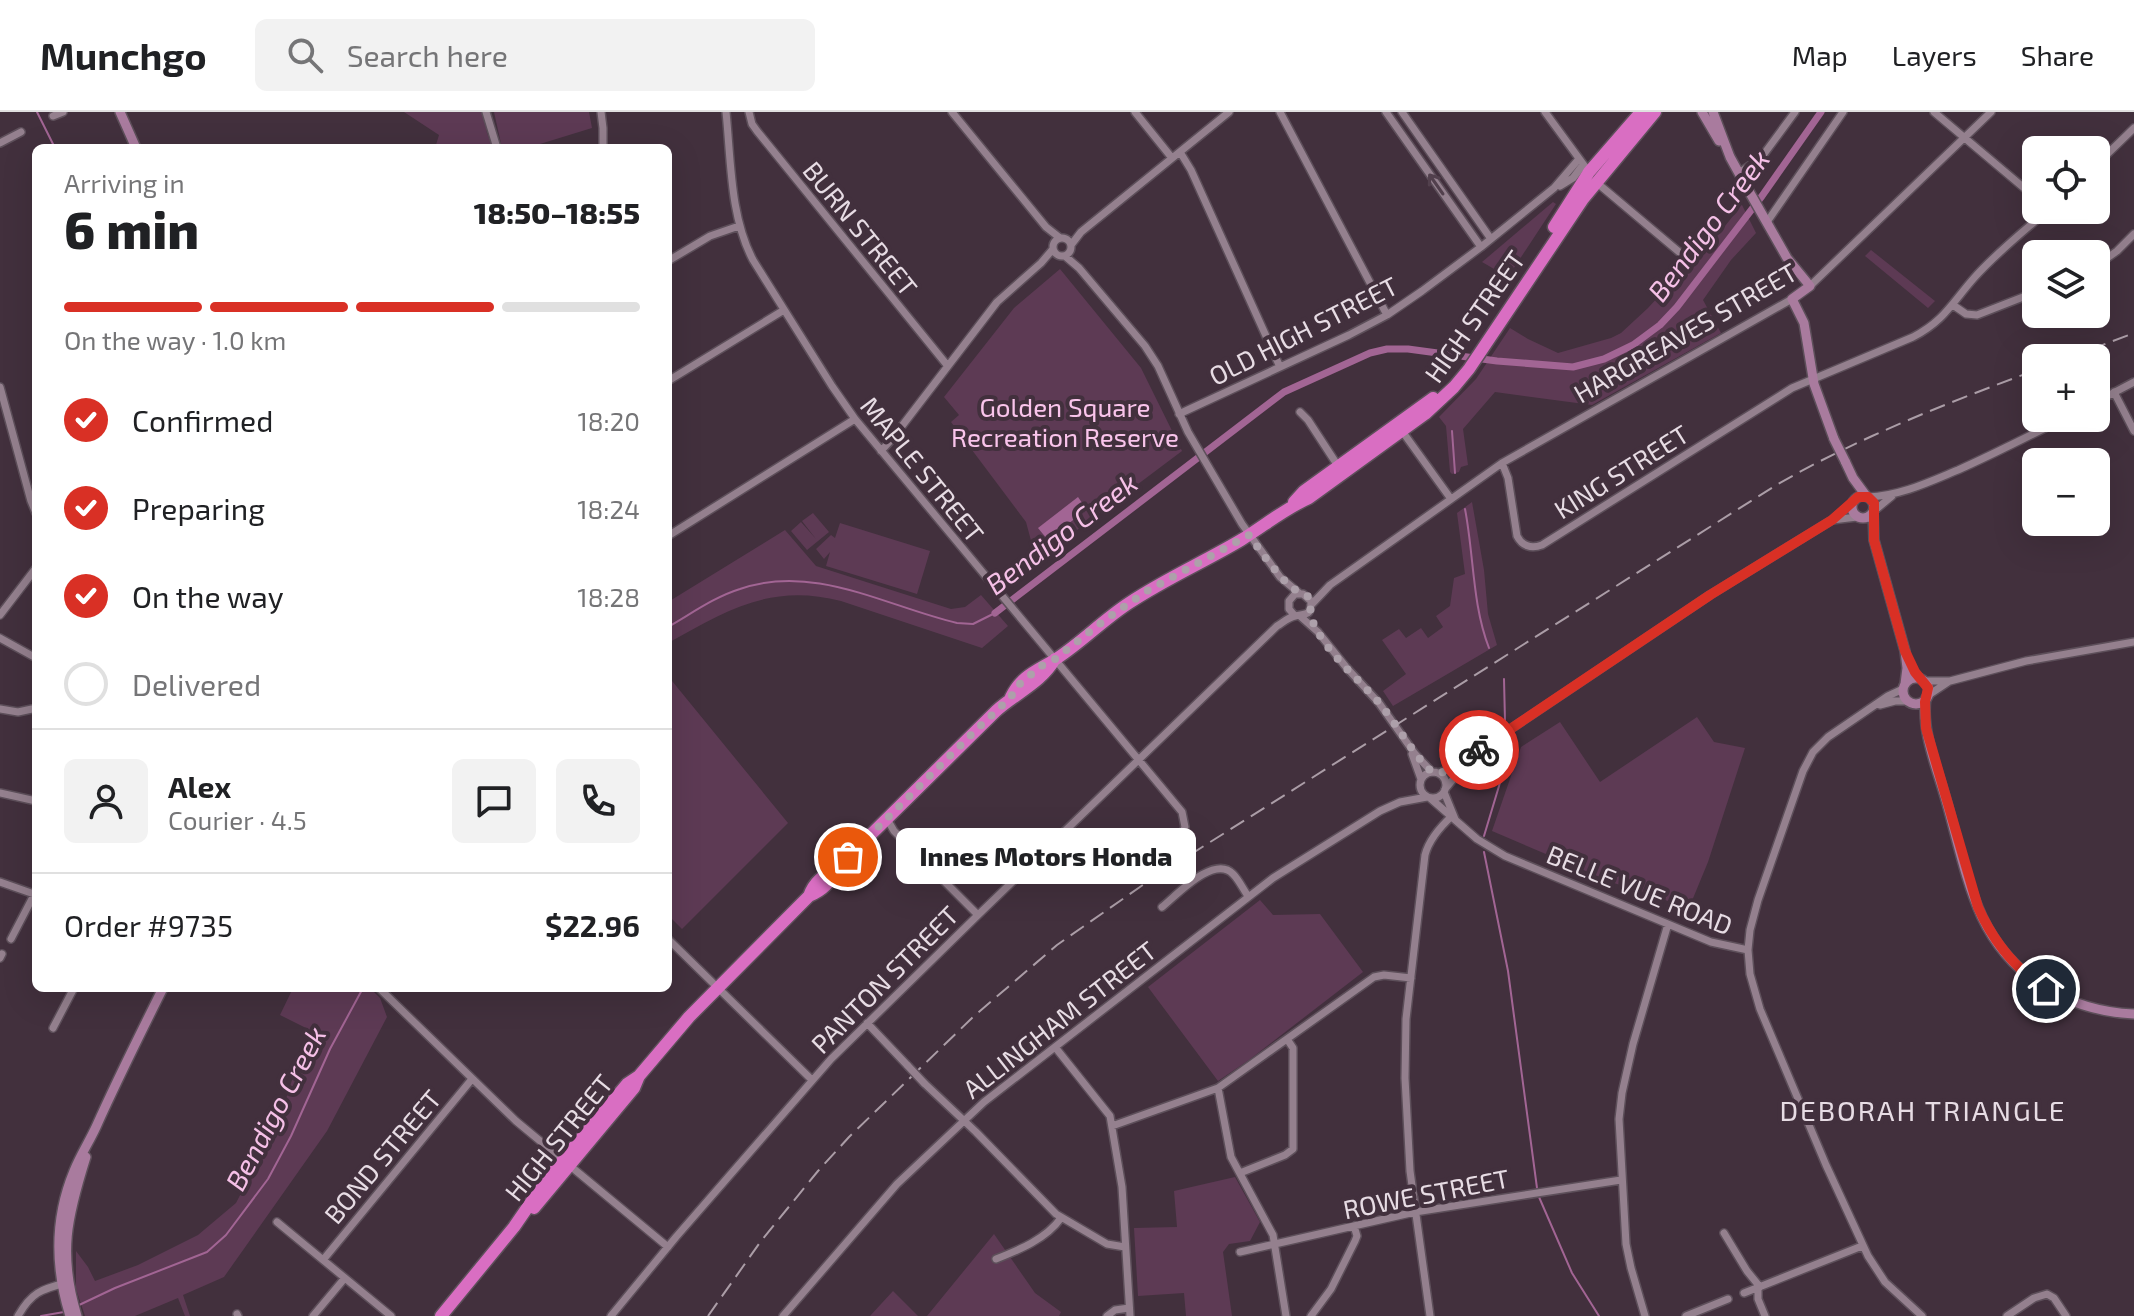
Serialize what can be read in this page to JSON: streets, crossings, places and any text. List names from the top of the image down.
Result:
{
  "streets": {
    "highway": ["HIGH STREET"],
    "street": [
      "BURN STREET",
      "OLD HIGH STREET",
      "HARGREAVES STREET",
      "MAPLE STREET",
      "KING STREET",
      "BELLE VUE ROAD",
      "PANTON STREET",
      "ALLINGHAM STREET",
      "BOND STREET",
      "ROWE STREET"
    ]
  },
  "crossings": [
    ["HIGH STREET", "OLD HIGH STREET"],
    ["HIGH STREET", "MAPLE STREET"],
    ["HARGREAVES STREET", "KING STREET"],
    ["MAPLE STREET", "PANTON STREET"],
    ["BELLE VUE ROAD", "ALLINGHAM STREET"]
  ],
  "districts": ["DEBORAH TRIANGLE"],
  "water": ["Bendigo Creek"],
  "parks": ["Golden Square Recreation Reserve"],
  "places": ["Innes Motors Honda"],
  "page": {
    "header": "Munchgo",
    "search": "Search here",
    "nav": ["Map", "Layers", "Share"],
    "map_buttons": ["+", "−"],
    "heading": ["6 min", "Arriving in", "18:50–18:55"],
    "panel": [
      "Alex",
      "Courier · 4.5",
      "Order #9735",
      "$22.96"
    ],
    "bar": "On the way · 1.0 km",
    "list": [
      ["Confirmed", "18:20"],
      ["Preparing", "18:24"],
      ["On the way", "18:28"],
      "Delivered"
    ],
    "bubble": "Innes Motors Honda"
  }
}
